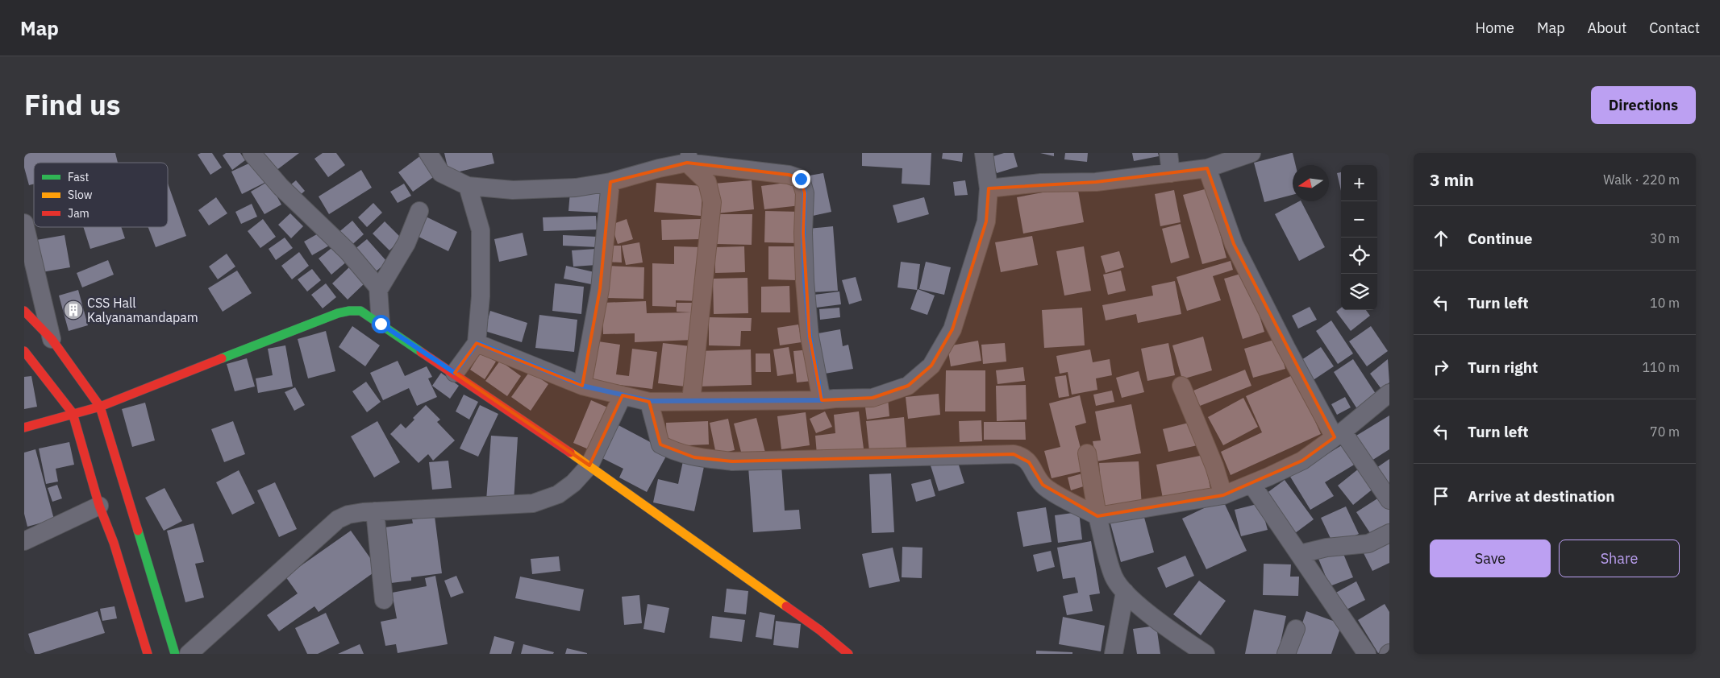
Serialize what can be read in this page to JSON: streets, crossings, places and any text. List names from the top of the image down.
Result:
{
  "places": {
    "building": ["CSS Hall Kalyanamandapam"]
  },
  "legend": ["Fast", "Slow", "Jam"],
  "north": "left",
  "page": {
    "header": "Map",
    "nav": [
      "Home",
      "Map",
      "About",
      "Contact"
    ],
    "title": "Find us",
    "buttons": [
      "Directions",
      ["Save", "Share"]
    ],
    "heading": ["3 min", "Walk · 220 m"],
    "map_buttons": ["+", "−"],
    "list": [
      ["Continue", "30 m"],
      ["Turn left", "10 m"],
      ["Turn right", "110 m"],
      ["Turn left", "70 m"],
      "Arrive at destination"
    ]
  }
}
